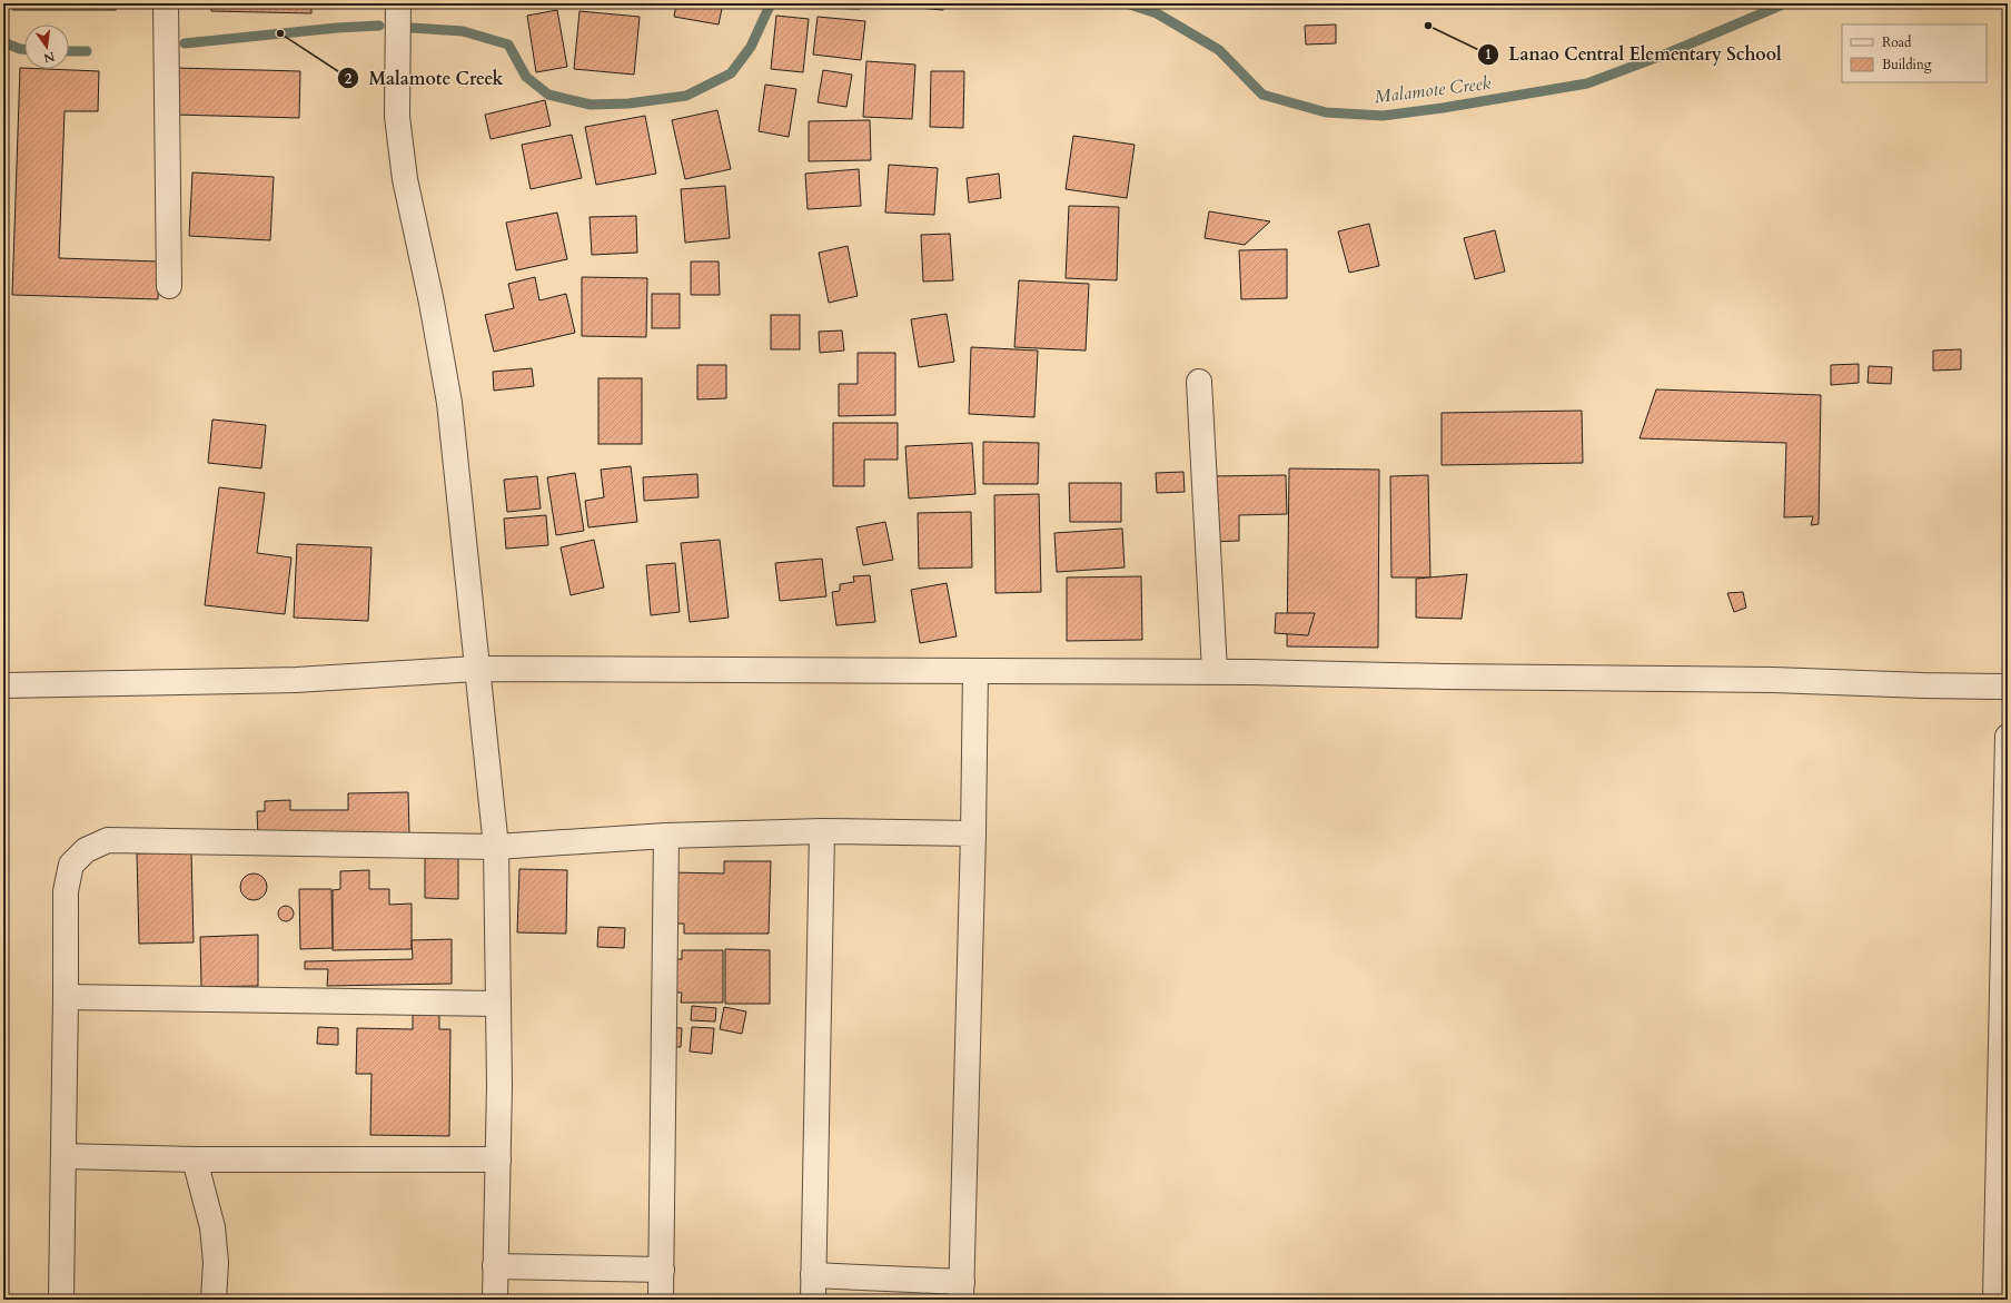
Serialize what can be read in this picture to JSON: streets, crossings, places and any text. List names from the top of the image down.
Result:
{
  "water": ["Malamote Creek"],
  "places": ["Lanao Central Elementary School", "Malamote Creek"],
  "legend": ["Road", "Building"],
  "north": "bottom"
}
